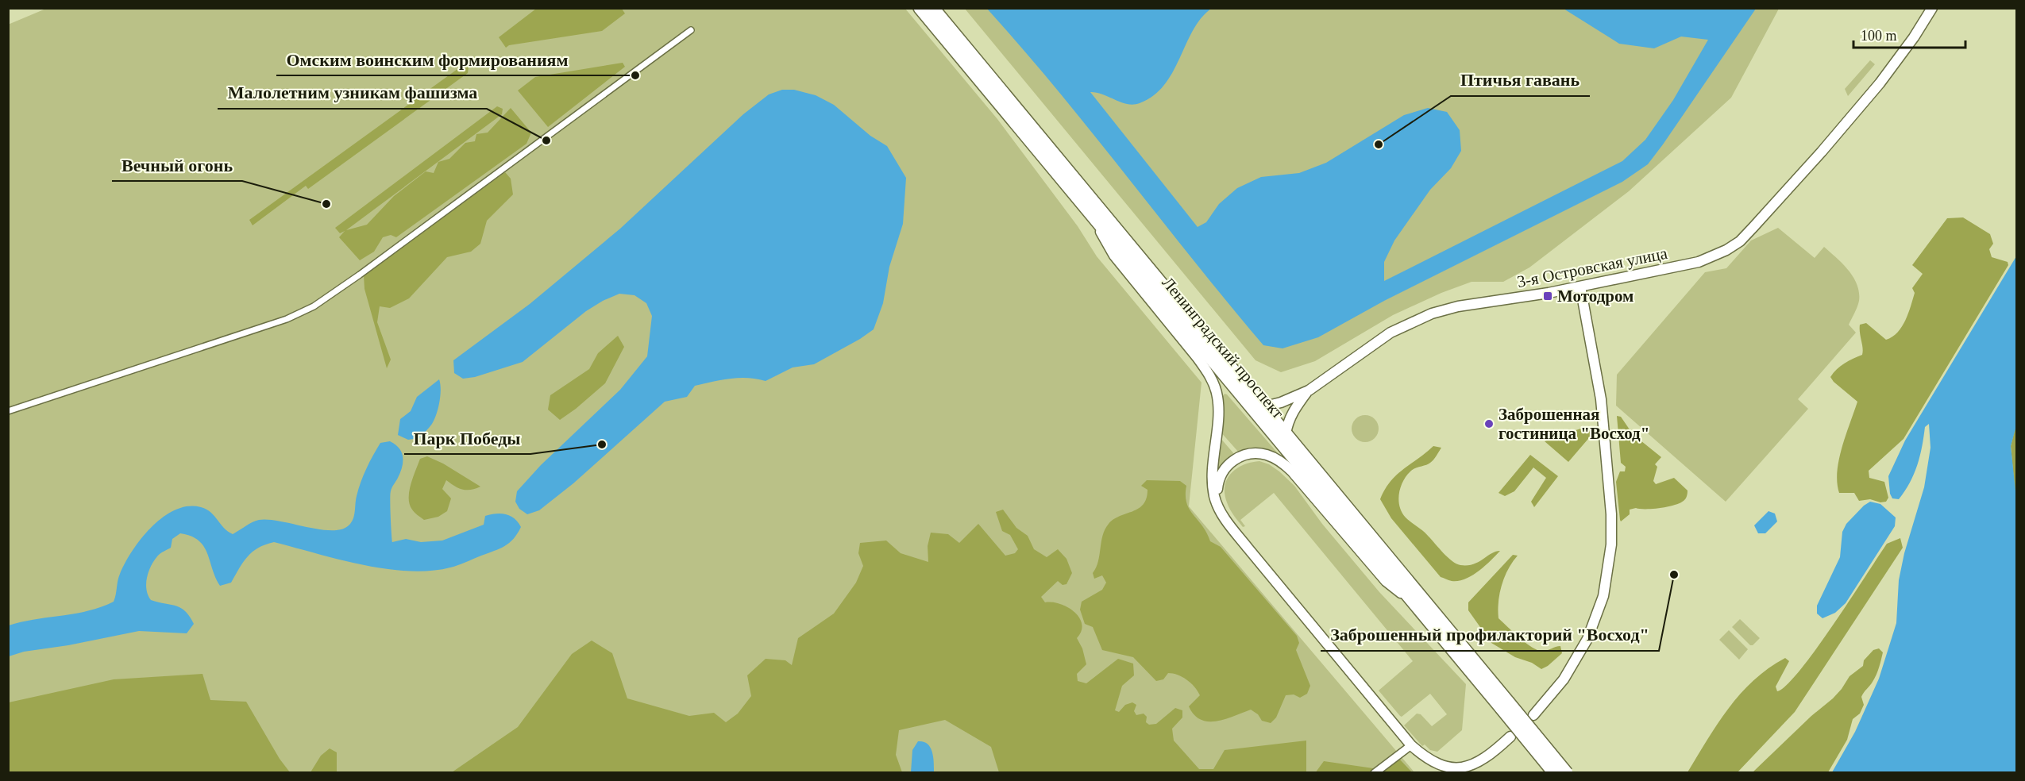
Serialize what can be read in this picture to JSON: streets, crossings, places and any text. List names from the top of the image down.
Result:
{
  "streets": {
    "main road": ["Ленинградский проспект"],
    "street": ["3-я Островская улица"]
  },
  "places": {
    "other": [
      "Омским воинским формированиям",
      "Малолетним узникам фашизма",
      "Птичья гавань",
      "Вечный огонь",
      "Заброшенная гостиница \"Восход\"",
      "Парк Победы",
      "Заброшенный профилакторий \"Восход\""
    ],
    "transit": ["Мотодром"]
  },
  "scale_bar": "100 m"
}
